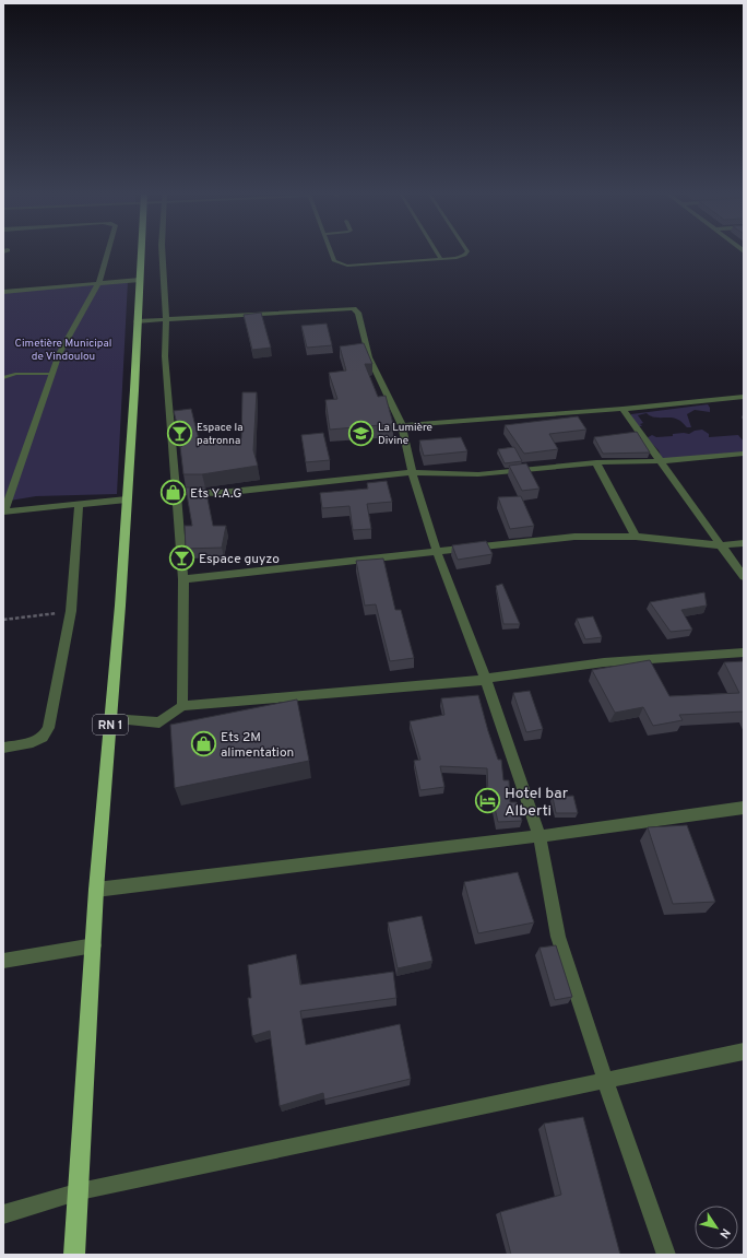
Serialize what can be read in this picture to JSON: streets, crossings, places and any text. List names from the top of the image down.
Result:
{
  "streets": {
    "highway": ["RN 1"]
  },
  "parks": ["Cimetière Municipal de Vindoulou"],
  "places": {
    "bar": ["Espace la patronna", "Espace guyzo"],
    "school or university": ["La Lumière Divine"],
    "shop": ["Ets Y.A.G", "Ets 2M alimentation"],
    "hotel": ["Hotel bar Alberti"]
  },
  "north": "bottom right"
}
